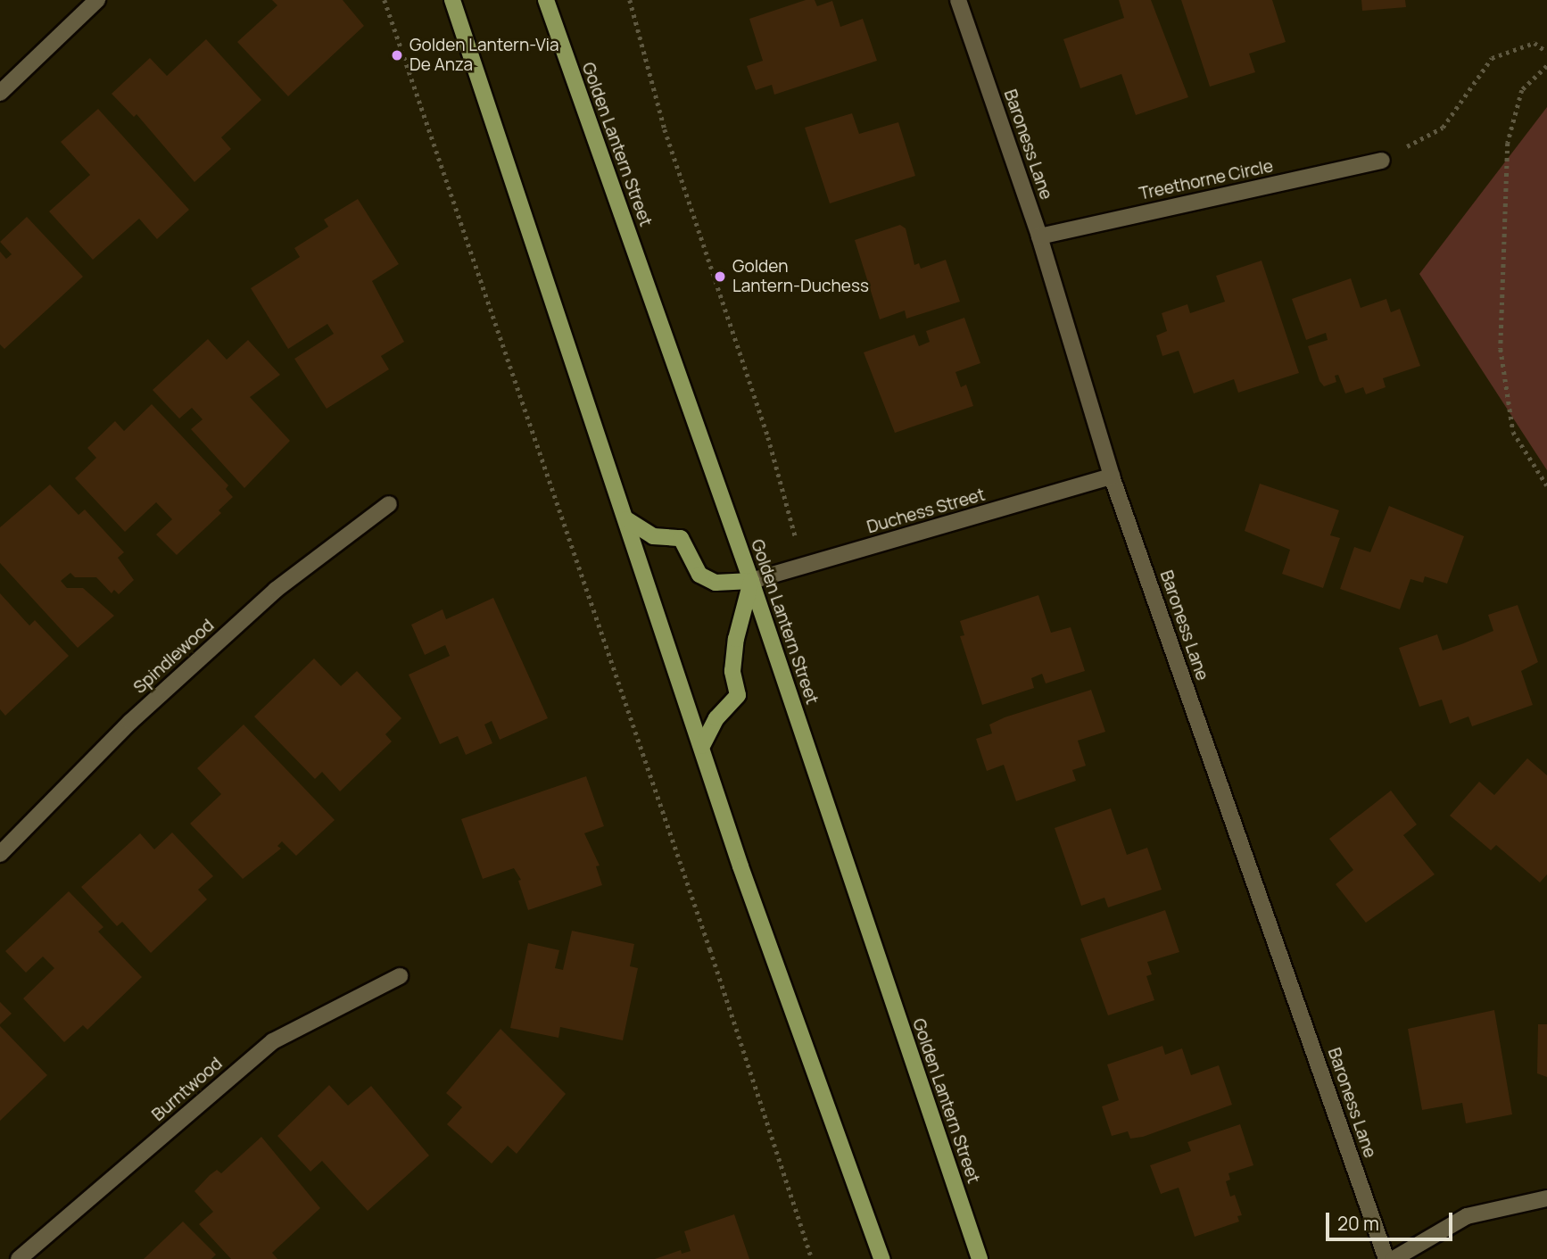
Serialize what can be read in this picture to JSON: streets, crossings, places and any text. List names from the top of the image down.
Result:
{
  "streets": {
    "main road": ["Golden Lantern Street"],
    "street": [
      "Baroness Lane",
      "Treethorne Circle",
      "Duchess Street",
      "Spindlewood",
      "Burntwood"
    ]
  },
  "crossings": [
    ["Golden Lantern Street", "Duchess Street"],
    ["Baroness Lane", "Treethorne Circle"],
    ["Baroness Lane", "Duchess Street"]
  ],
  "places": ["Golden Lantern-Via De Anza", "Golden Lantern-Duchess"],
  "scale_bar": "20 m"
}
